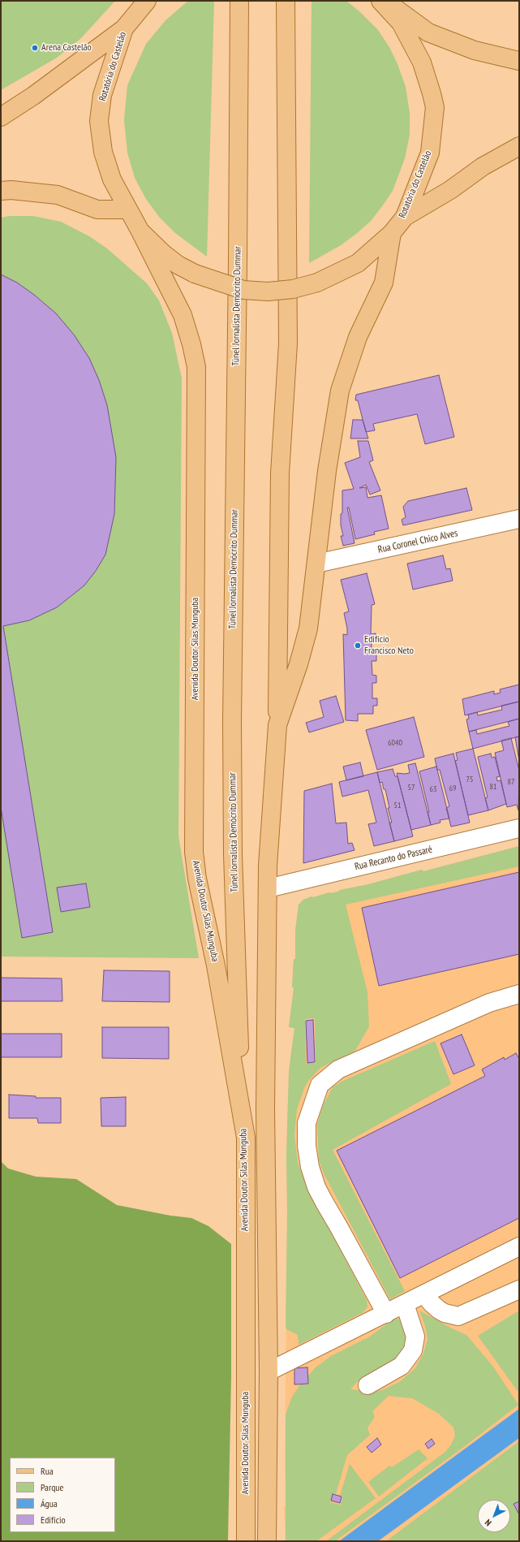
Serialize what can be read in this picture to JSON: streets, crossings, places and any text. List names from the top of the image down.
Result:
{
  "streets": {
    "main road": ["Rotatória do Castelão", "Túnel Jornalista Demócrito Dummar", "Avenida Doutor Silas Munguba"],
    "street": ["Rua Coronel Chico Alves", "Rua Recanto do Passaré"]
  },
  "crossings": [
    ["Rotatória do Castelão", "Avenida Doutor Silas Munguba"],
    ["Túnel Jornalista Demócrito Dummar", "Avenida Doutor Silas Munguba"]
  ],
  "places": ["Arena Castelão", "Edifício Francisco Neto"],
  "house_numbers": [
    "6040",
    "75",
    "87",
    "81",
    "57",
    "69",
    "63",
    "51"
  ],
  "legend": [
    "Rua",
    "Parque",
    "Água",
    "Edifício"
  ],
  "north": "bottom left"
}
